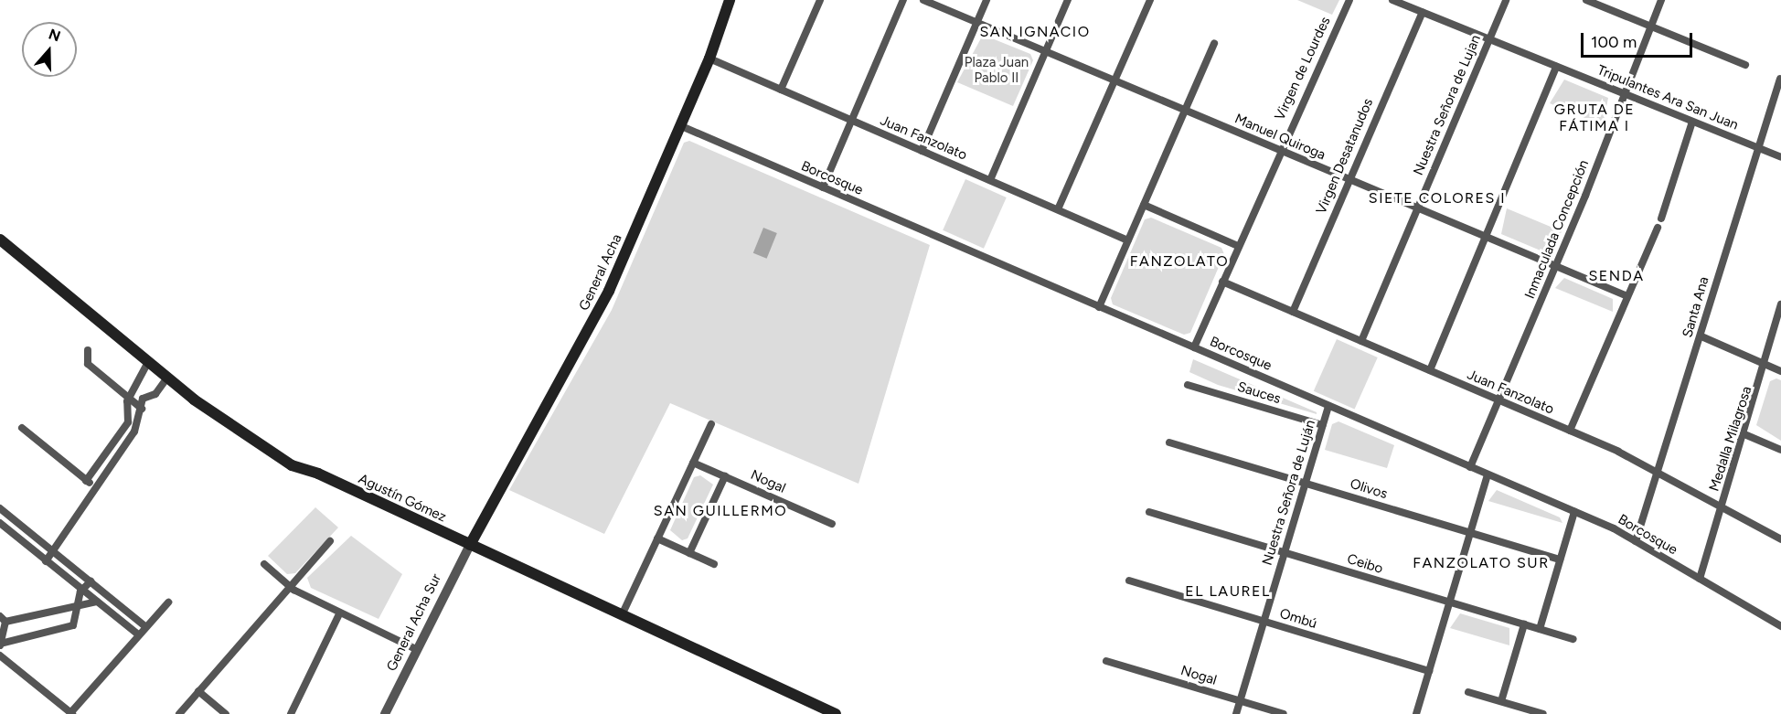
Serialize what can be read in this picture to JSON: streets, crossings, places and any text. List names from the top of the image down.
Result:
{
  "streets": {
    "main road": ["General Acha", "Agustín Gómez"],
    "street": [
      "Virgen de Lourdes",
      "Tripulantes Ara San Juan",
      "Nuestra Señora de Lujan",
      "Manuel Quiroga",
      "Juan Fanzolato",
      "Virgen Desatanudos",
      "Borcosque",
      "Inmaculada Concepción",
      "Santa Ana",
      "Sauces",
      "Medalla Milagrosa",
      "Nogal",
      "Olivos",
      "Nuestra Señora de Luján",
      "Ceibo",
      "Ombú",
      "General Acha Sur"
    ]
  },
  "crossings": [
    ["Virgen de Lourdes", "Manuel Quiroga"],
    ["Virgen de Lourdes", "Juan Fanzolato"],
    ["Virgen de Lourdes", "Borcosque"],
    ["Tripulantes Ara San Juan", "Nuestra Señora de Lujan"],
    ["Tripulantes Ara San Juan", "Virgen Desatanudos"],
    ["Tripulantes Ara San Juan", "Inmaculada Concepción"],
    ["Tripulantes Ara San Juan", "Santa Ana"],
    ["Nuestra Señora de Lujan", "Manuel Quiroga"],
    ["Nuestra Señora de Lujan", "Juan Fanzolato"],
    ["Manuel Quiroga", "Virgen Desatanudos"],
    ["Manuel Quiroga", "Inmaculada Concepción"],
    ["Juan Fanzolato", "Virgen Desatanudos"],
    ["Juan Fanzolato", "Inmaculada Concepción"],
    ["Juan Fanzolato", "General Acha"],
    ["Juan Fanzolato", "Santa Ana"],
    ["Juan Fanzolato", "Medalla Milagrosa"],
    ["Borcosque", "Inmaculada Concepción"],
    ["Borcosque", "General Acha"],
    ["Borcosque", "Santa Ana"],
    ["Borcosque", "Medalla Milagrosa"],
    ["Borcosque", "Nuestra Señora de Luján"],
    ["General Acha", "Agustín Gómez"],
    ["General Acha", "General Acha Sur"],
    ["Sauces", "Nuestra Señora de Luján"],
    ["Nogal", "Nuestra Señora de Luján"],
    ["Olivos", "Nuestra Señora de Luján"],
    ["Nuestra Señora de Luján", "Ceibo"],
    ["Nuestra Señora de Luján", "Ombú"],
    ["Agustín Gómez", "General Acha Sur"]
  ],
  "districts": [
    "SAN IGNACIO",
    "GRUTA DE FÁTIMA I",
    "SIETE COLORES I",
    "FANZOLATO",
    "SENDA",
    "SAN GUILLERMO",
    "FANZOLATO SUR",
    "EL LAUREL"
  ],
  "parks": ["Plaza Juan Pablo II"],
  "scale_bar": "100 m",
  "north": "top"
}
